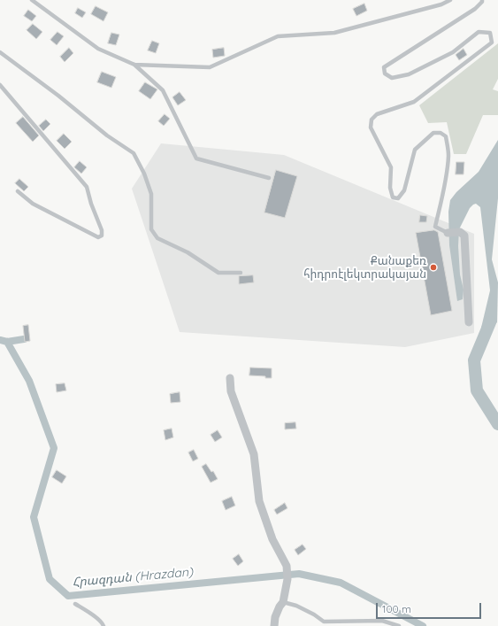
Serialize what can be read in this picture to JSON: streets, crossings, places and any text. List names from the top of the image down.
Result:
{
  "water": ["Հրազդան (Hrazdan)"],
  "places": ["Քանաքեռ հիդրոէլեկտրակայան"],
  "scale_bar": "100 m"
}
